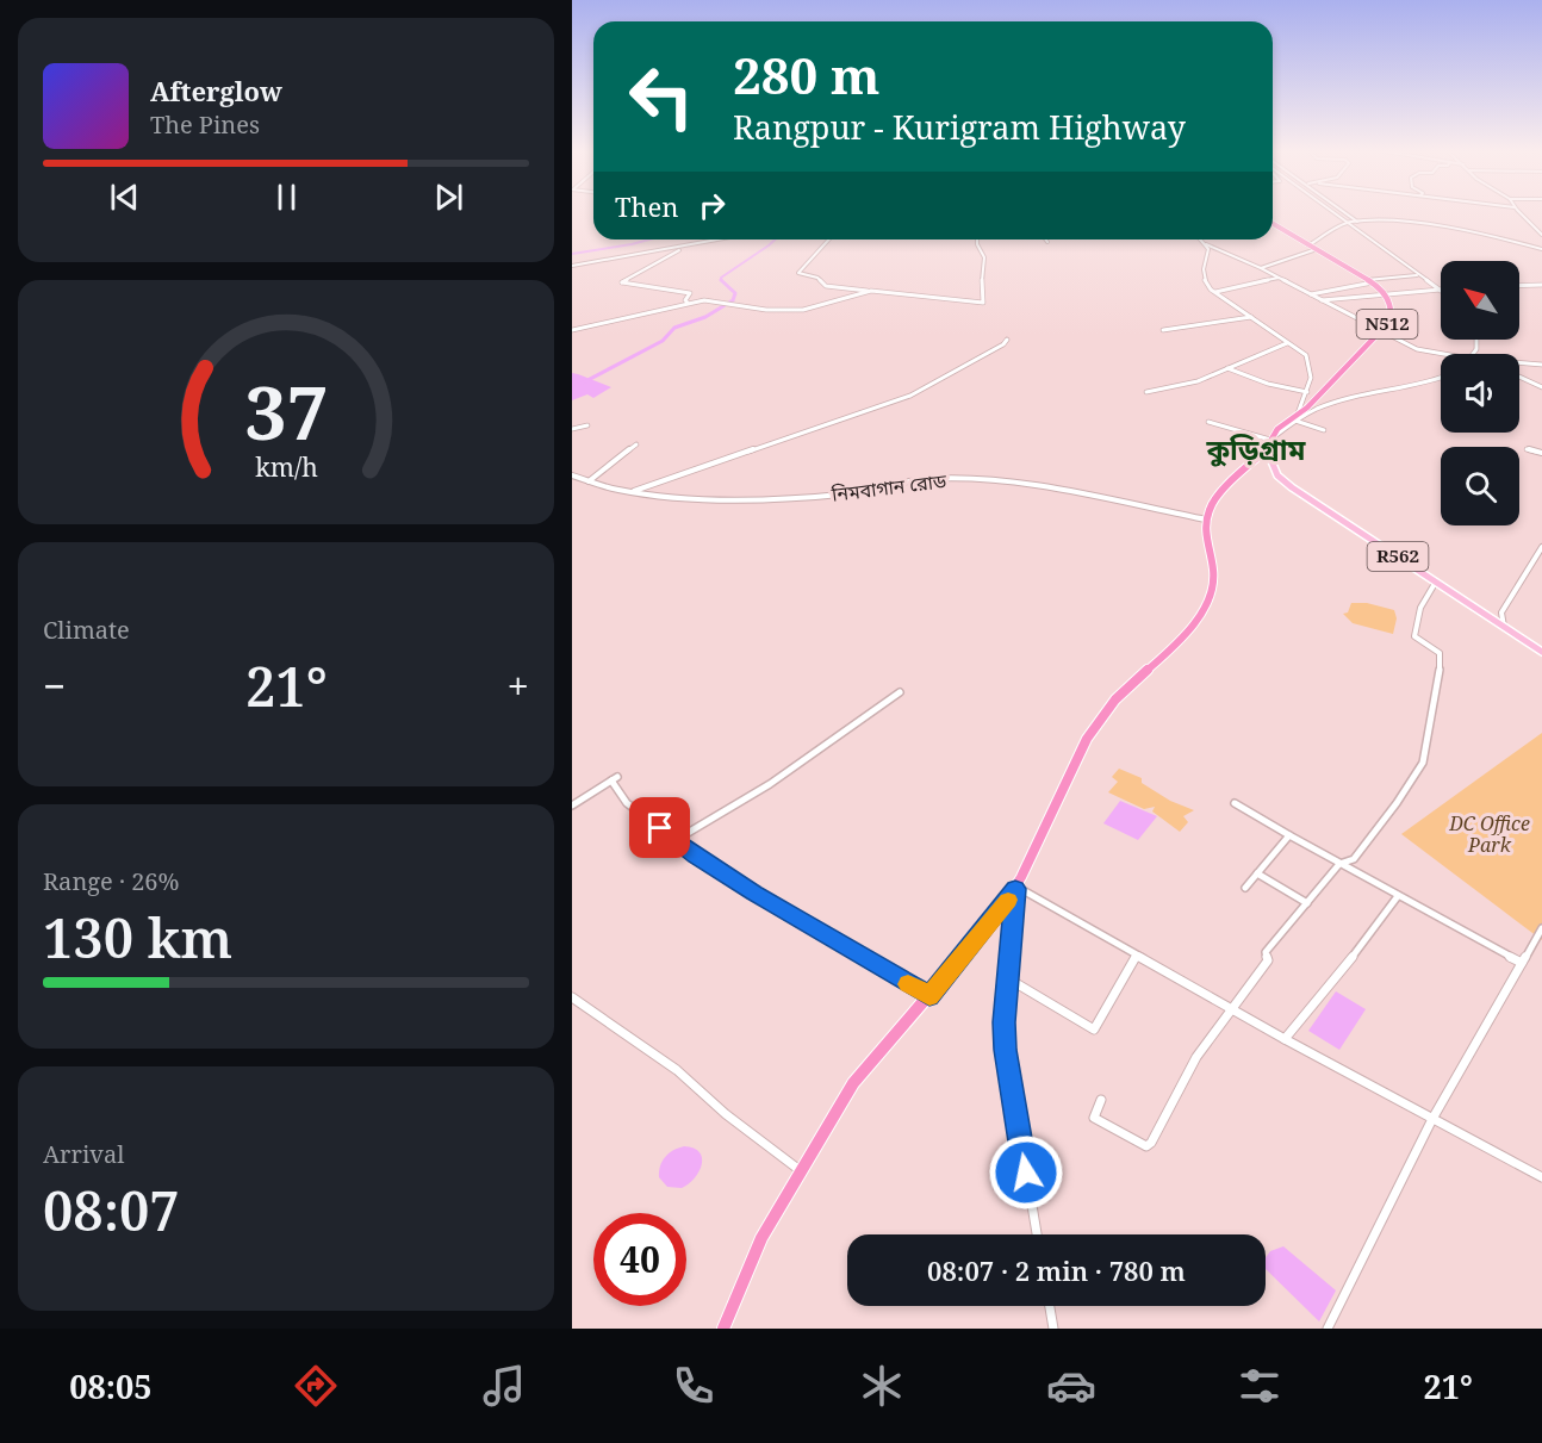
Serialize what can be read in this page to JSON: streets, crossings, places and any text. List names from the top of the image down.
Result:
{
  "streets": {
    "highway": ["N512"],
    "main road": ["R562"],
    "street": ["নিমবাগান রোড"]
  },
  "crossings": [
    ["N512", "R562"]
  ],
  "districts": ["কুড়িগ্রাম"],
  "parks": ["DC Office Park"],
  "north": "top left",
  "page": {
    "turn": ["280 m", "Rangpur - Kurigram Highway"],
    "song": ["Afterglow", "The Pines"],
    "then": "Then",
    "tile": [
      "Climate",
      ["Range · 26%", "130 km"],
      ["Arrival", "08:07"]
    ],
    "heat": ["−", "21°", "+"],
    "limit": "40",
    "trip": "08:07 · 2 min · 780 m",
    "tabs": ["08:05", "21°"],
    "gauge": ["37", "km/h"]
  }
}
